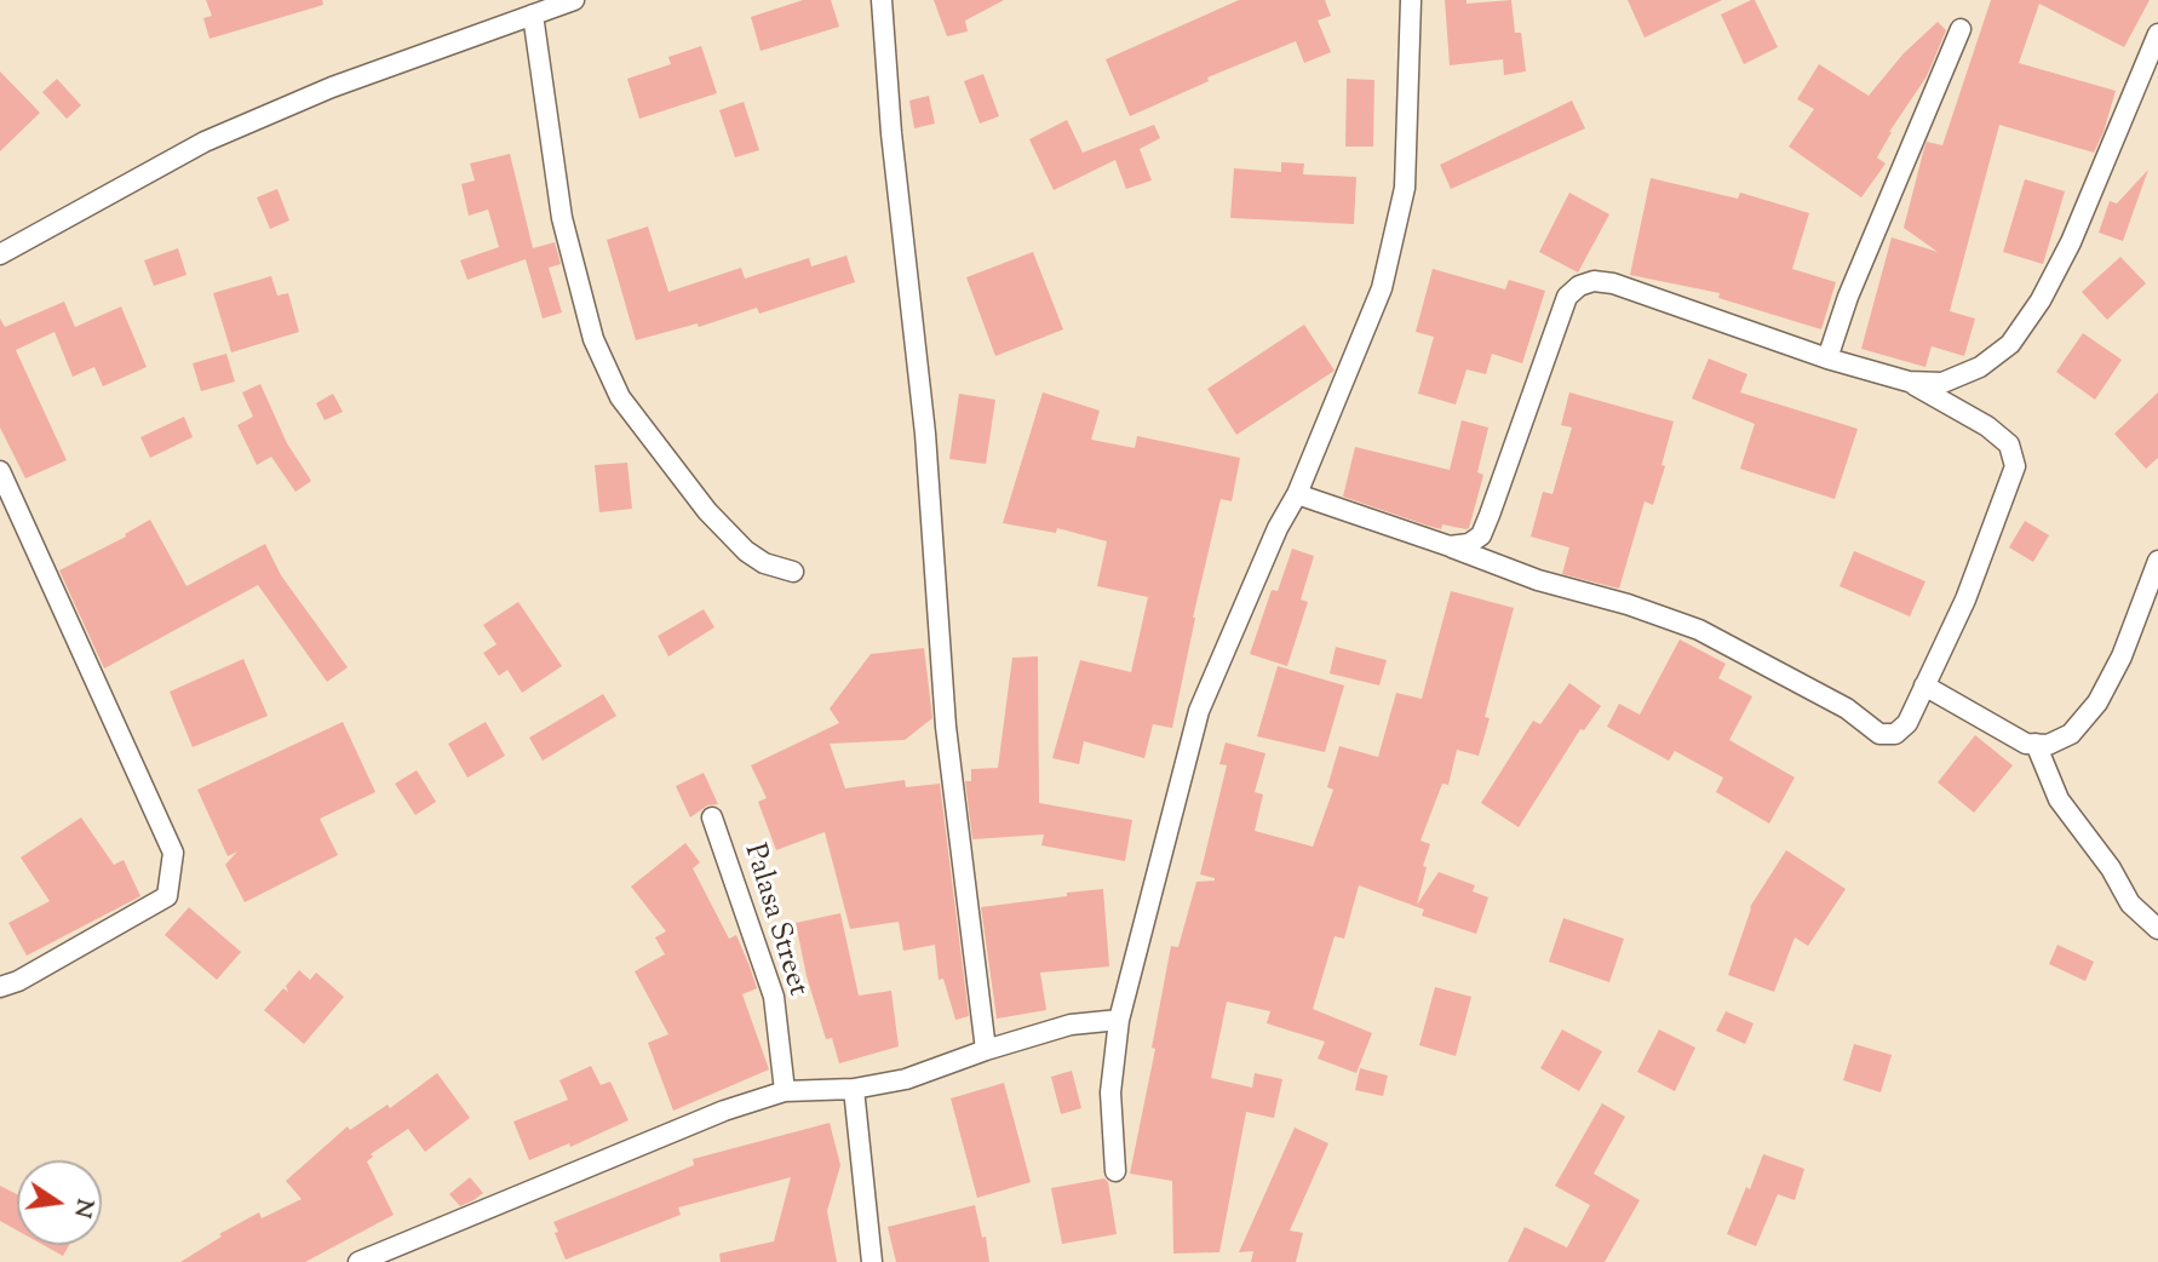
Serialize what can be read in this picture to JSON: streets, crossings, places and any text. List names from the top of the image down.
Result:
{
  "streets": {
    "street": ["Palasa Street"]
  },
  "north": "right"
}
